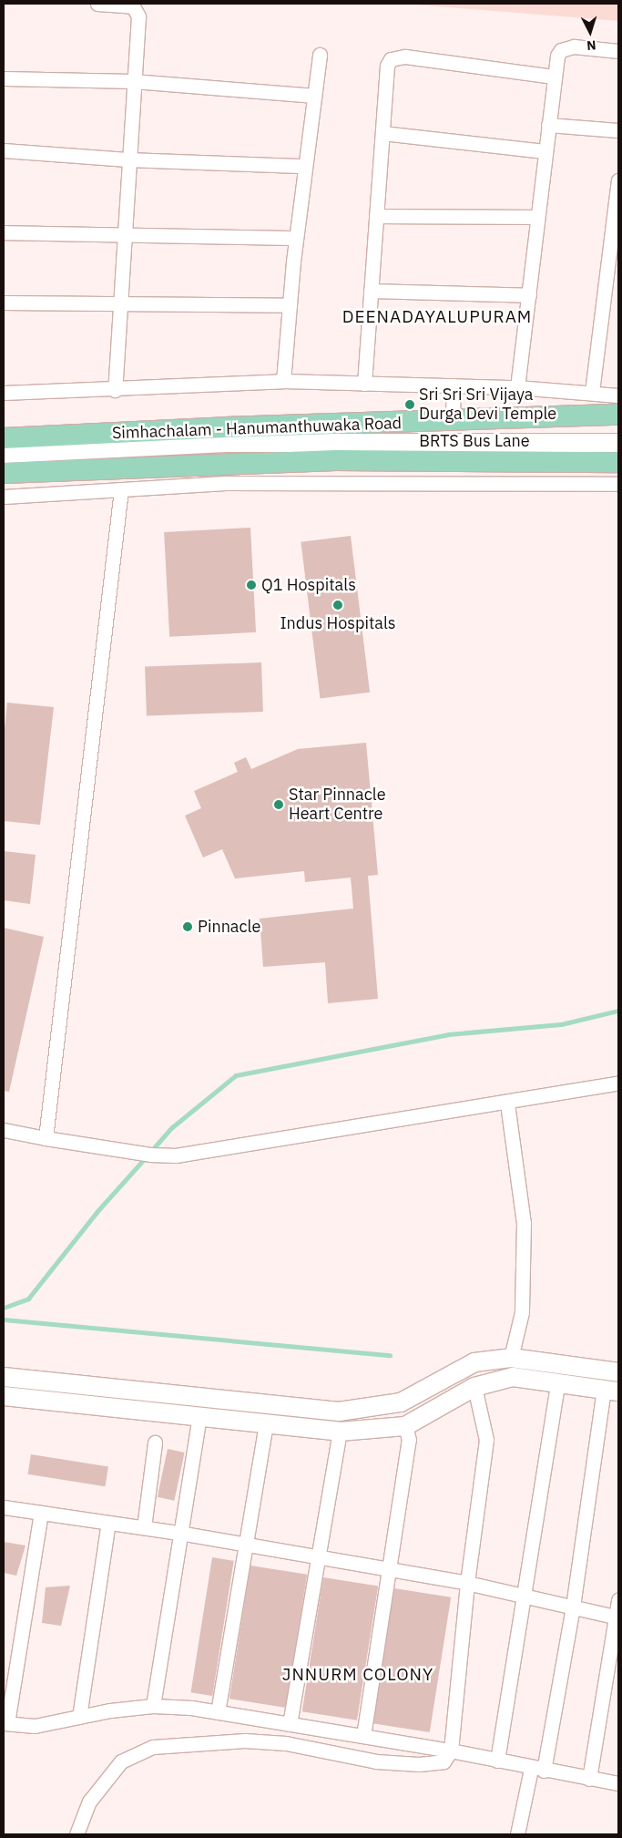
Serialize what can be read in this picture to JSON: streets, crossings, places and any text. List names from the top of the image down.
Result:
{
  "streets": {
    "main road": ["Simhachalam - Hanumanthuwaka Road"],
    "street": ["BRTS Bus Lane"]
  },
  "districts": ["DEENADAYALUPURAM", "JNNURM COLONY"],
  "places": [
    "Sri Sri Sri Vijaya Durga Devi Temple",
    "Q1 Hospitals",
    "Indus Hospitals",
    "Star Pinnacle Heart Centre",
    "Pinnacle"
  ],
  "north": "bottom"
}
